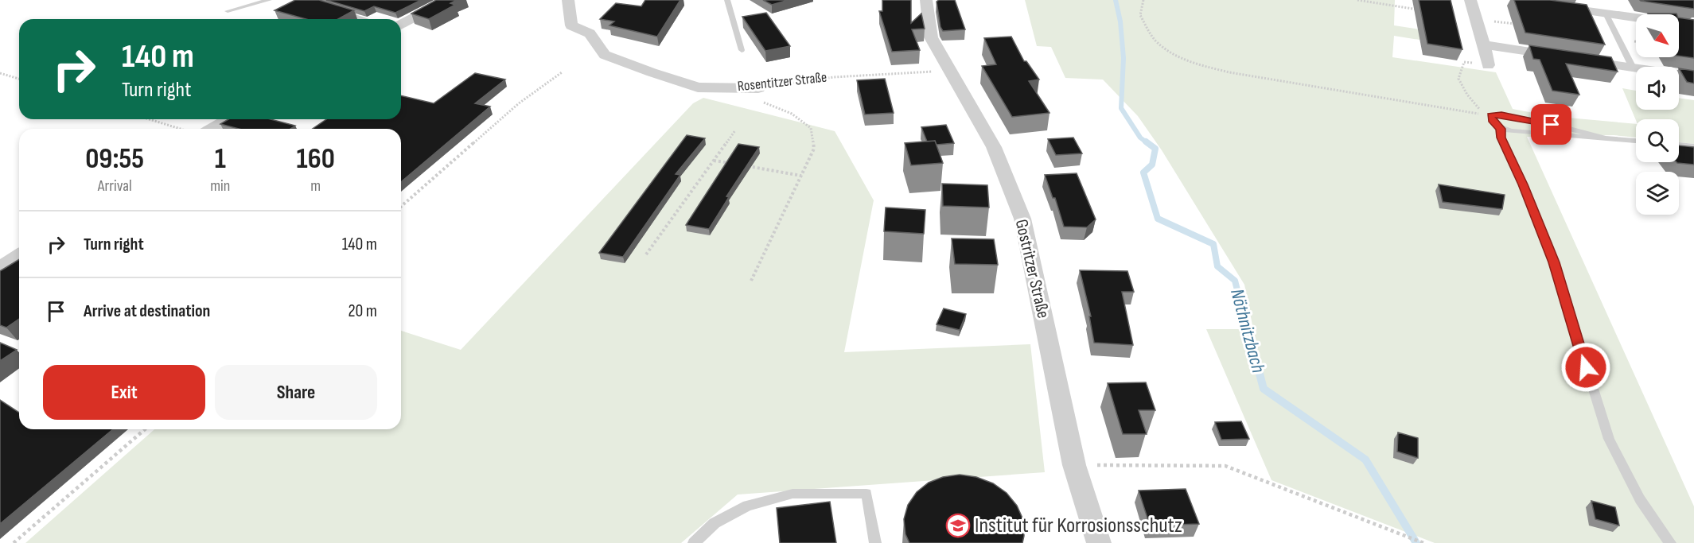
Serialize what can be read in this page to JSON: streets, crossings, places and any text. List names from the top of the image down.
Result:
{
  "streets": {
    "street": ["Rosentitzer Straße", "Gostritzer Straße"]
  },
  "crossings": [
    ["Rosentitzer Straße", "Gostritzer Straße"]
  ],
  "water": ["Nöthnitzbach"],
  "places": {
    "school or university": ["Institut für Korrosionsschutz"]
  },
  "north": "bottom right",
  "page": {
    "turn": ["140 m", "Turn right"],
    "eta": [
      "09:55",
      "Arrival",
      "1",
      "min",
      "160",
      "m"
    ],
    "list": [
      {
        "name": "Turn right",
        "value": "140 m"
      },
      {
        "name": "Arrive at destination",
        "value": "20 m"
      }
    ],
    "buttons": ["Exit", "Share"]
  }
}
